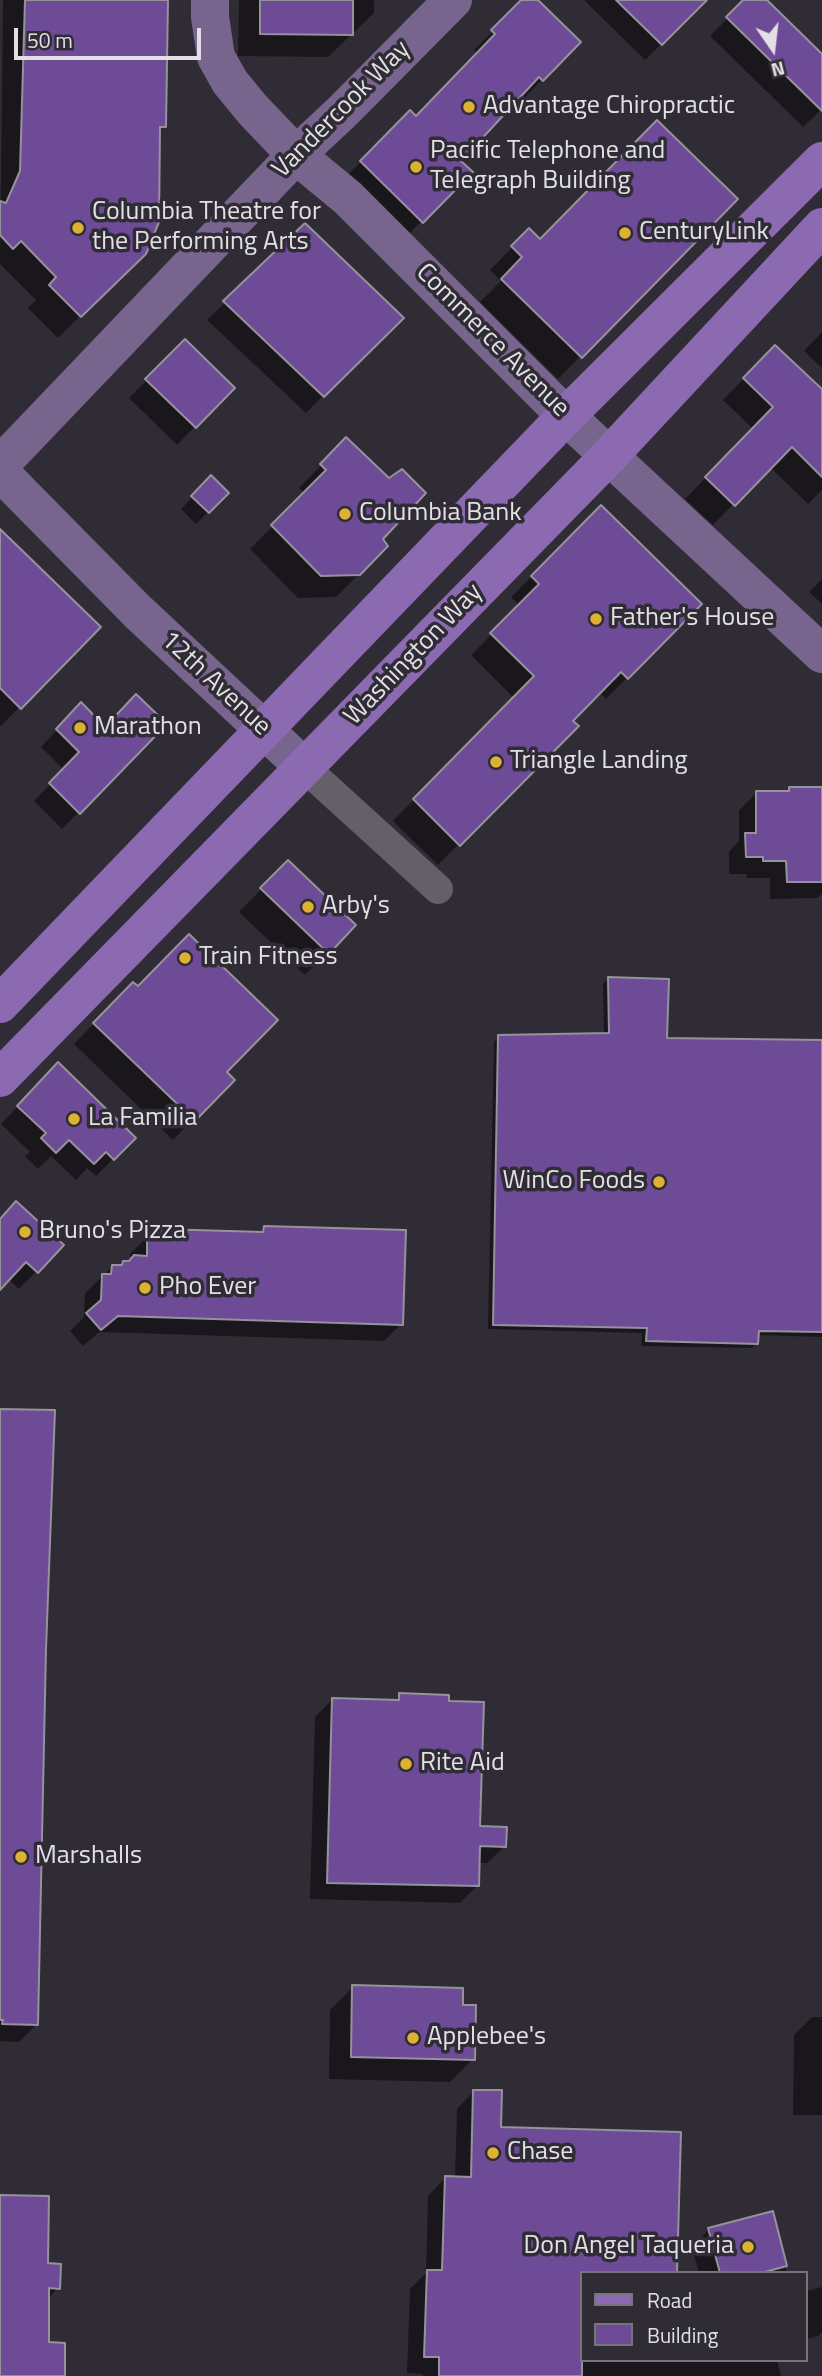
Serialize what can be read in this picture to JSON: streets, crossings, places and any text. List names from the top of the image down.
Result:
{
  "streets": {
    "main road": ["Washington Way"],
    "street": ["Vandercook Way", "Commerce Avenue", "12th Avenue"]
  },
  "crossings": [
    ["Vandercook Way", "Commerce Avenue"],
    ["Commerce Avenue", "Washington Way"],
    ["Washington Way", "12th Avenue"]
  ],
  "places": [
    "Advantage Chiropractic",
    "Pacific Telephone and Telegraph Building",
    "Columbia Theatre for the Performing Arts",
    "CenturyLink",
    "Columbia Bank",
    "Father's House",
    "Marathon",
    "Triangle Landing",
    "Arby's",
    "Train Fitness",
    "La Familia",
    "WinCo Foods",
    "Bruno's Pizza",
    "Pho Ever",
    "Rite Aid",
    "Marshalls",
    "Applebee's",
    "Chase",
    "Don Angel Taqueria"
  ],
  "legend": ["Road", "Building"],
  "scale_bar": "50 m",
  "north": "bottom"
}
